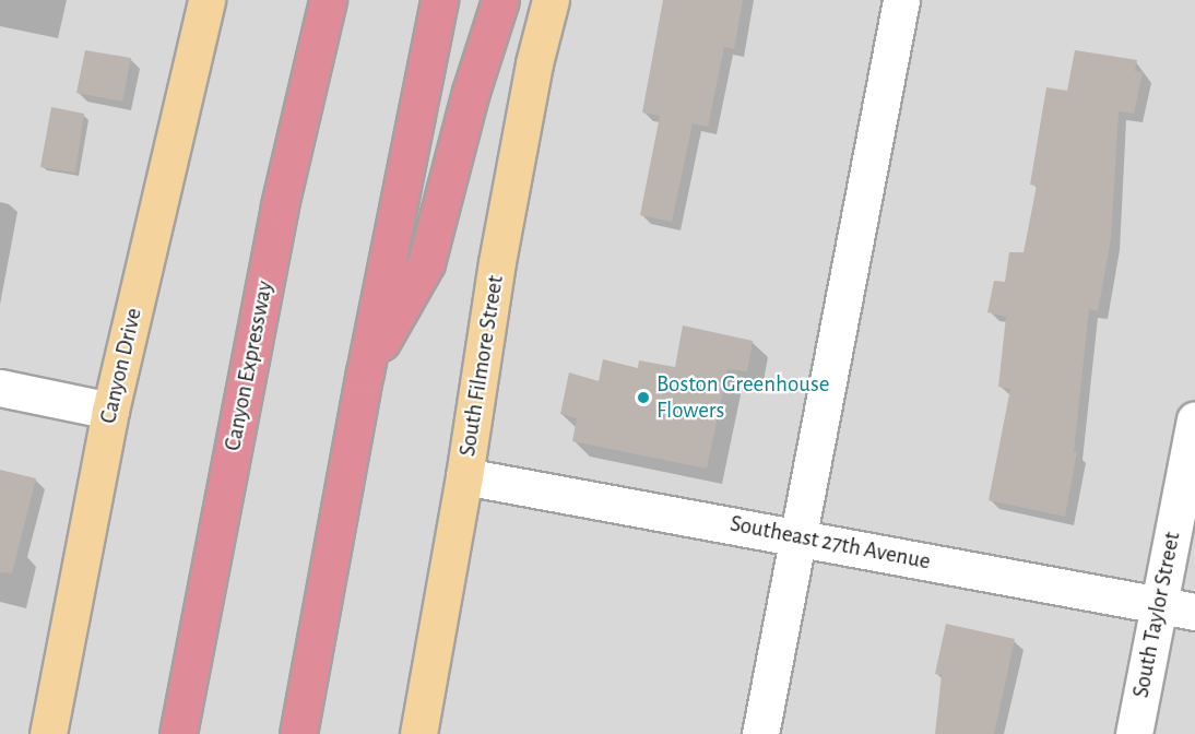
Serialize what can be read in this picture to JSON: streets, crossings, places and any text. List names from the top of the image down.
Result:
{
  "streets": {
    "highway": ["Canyon Expressway"],
    "main road": ["Canyon Drive", "South Filmore Street"],
    "street": ["Southeast 27th Avenue", "South Taylor Street"]
  },
  "crossings": [
    ["South Filmore Street", "Southeast 27th Avenue"],
    ["Southeast 27th Avenue", "South Taylor Street"]
  ],
  "places": ["Boston Greenhouse Flowers"]
}
